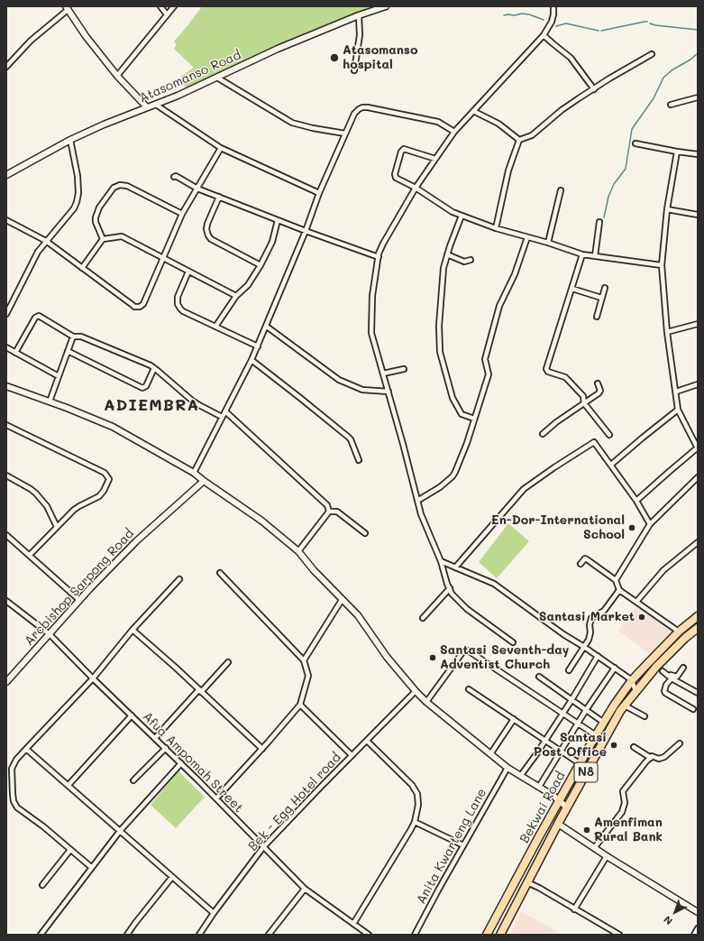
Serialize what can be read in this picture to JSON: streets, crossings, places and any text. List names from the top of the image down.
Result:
{
  "streets": {
    "highway": ["N8", "Bekwai Road"],
    "street": [
      "Atasomanso Road",
      "Arcbishop Sarpong Road",
      "Afua Ampomah Street",
      "Bek - Egg Hotel road",
      "Anita Kwarteng Lane"
    ]
  },
  "crossings": [
    ["Arcbishop Sarpong Road", "Afua Ampomah Street"],
    ["Afua Ampomah Street", "Bek - Egg Hotel road"]
  ],
  "districts": ["ADIEMBRA"],
  "places": [
    "Atasomanso hospital",
    "En-Dor-International School",
    "Santasi Market",
    "Santasi Seventh-day Adventist Church",
    "Santasi Post Office",
    "Amenfiman Rural Bank"
  ],
  "north": "bottom left"
}
